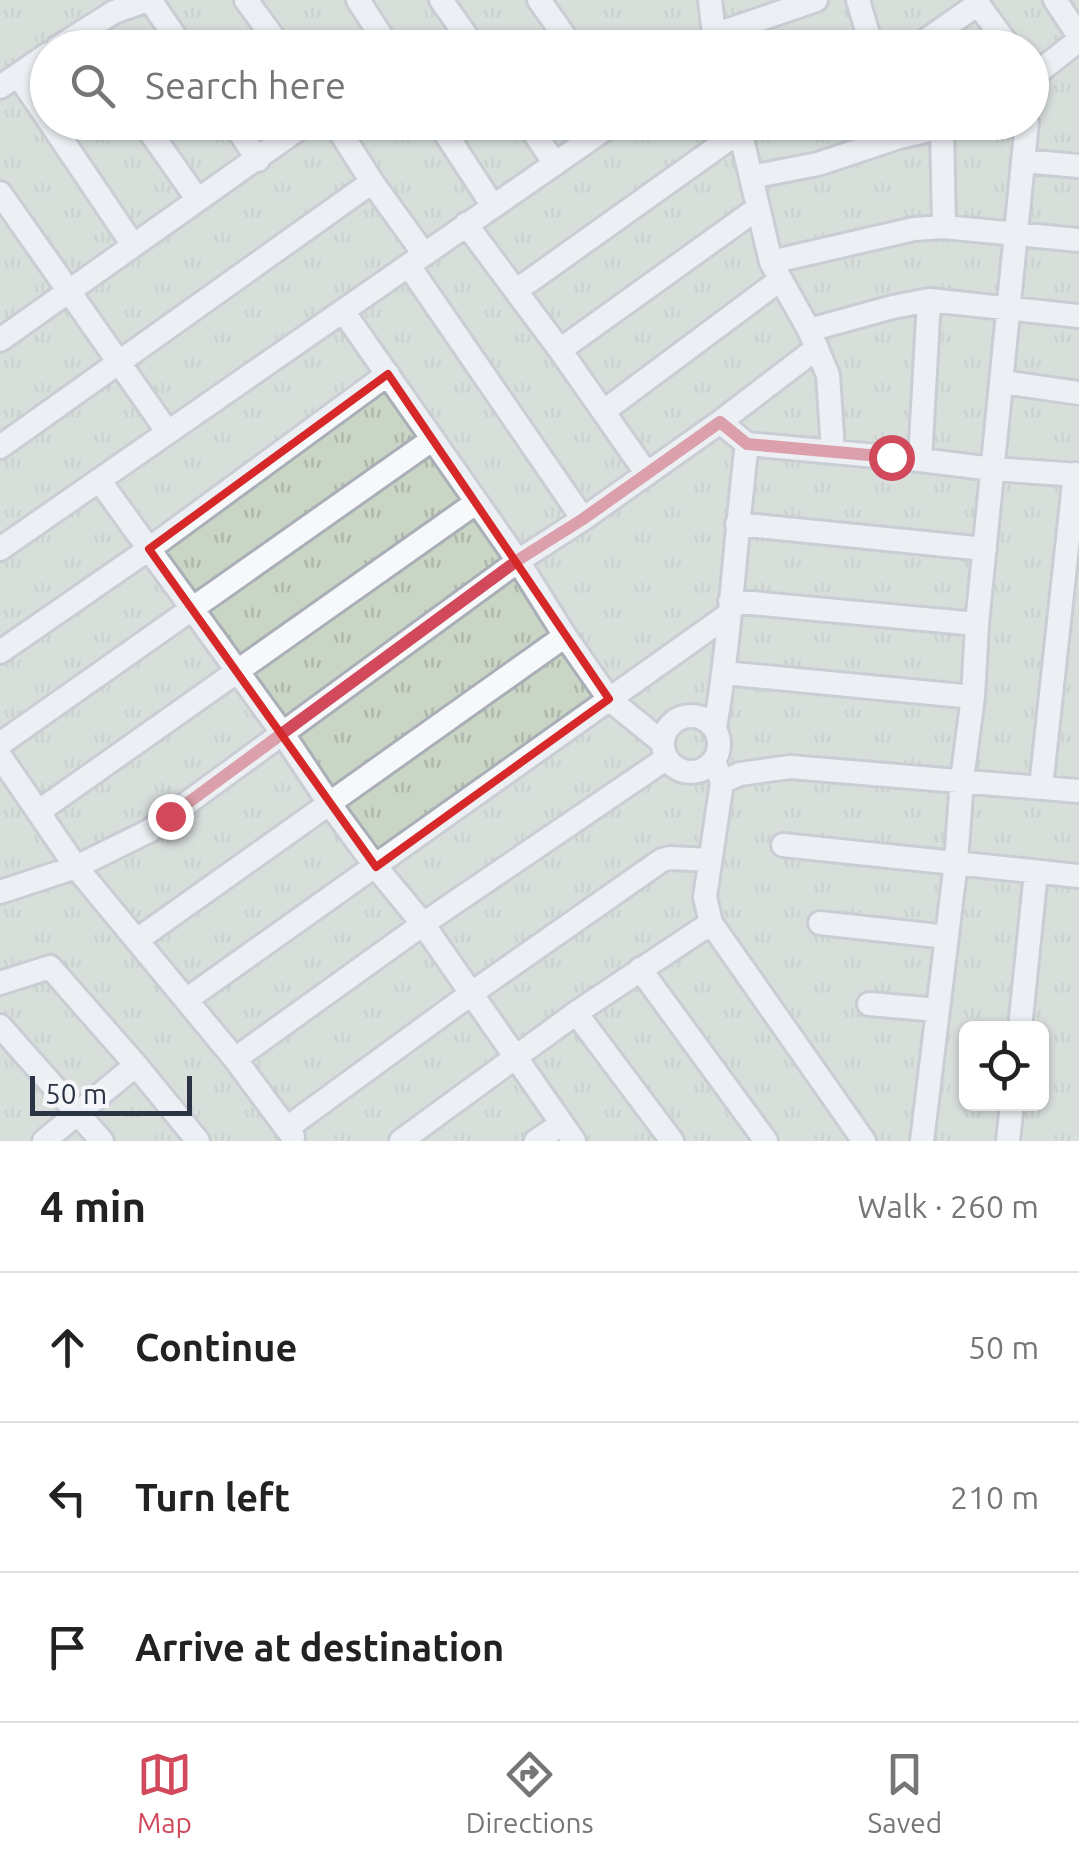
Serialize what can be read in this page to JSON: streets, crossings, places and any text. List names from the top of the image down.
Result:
{
  "scale_bar": "50 m",
  "page": {
    "search": "Search here",
    "scale": "50 m",
    "heading": ["4 min", "Walk · 260 m"],
    "list": [
      ["Continue", "50 m"],
      ["Turn left", "210 m"],
      "Arrive at destination"
    ],
    "nav": ["Map", "Directions", "Saved"]
  }
}
